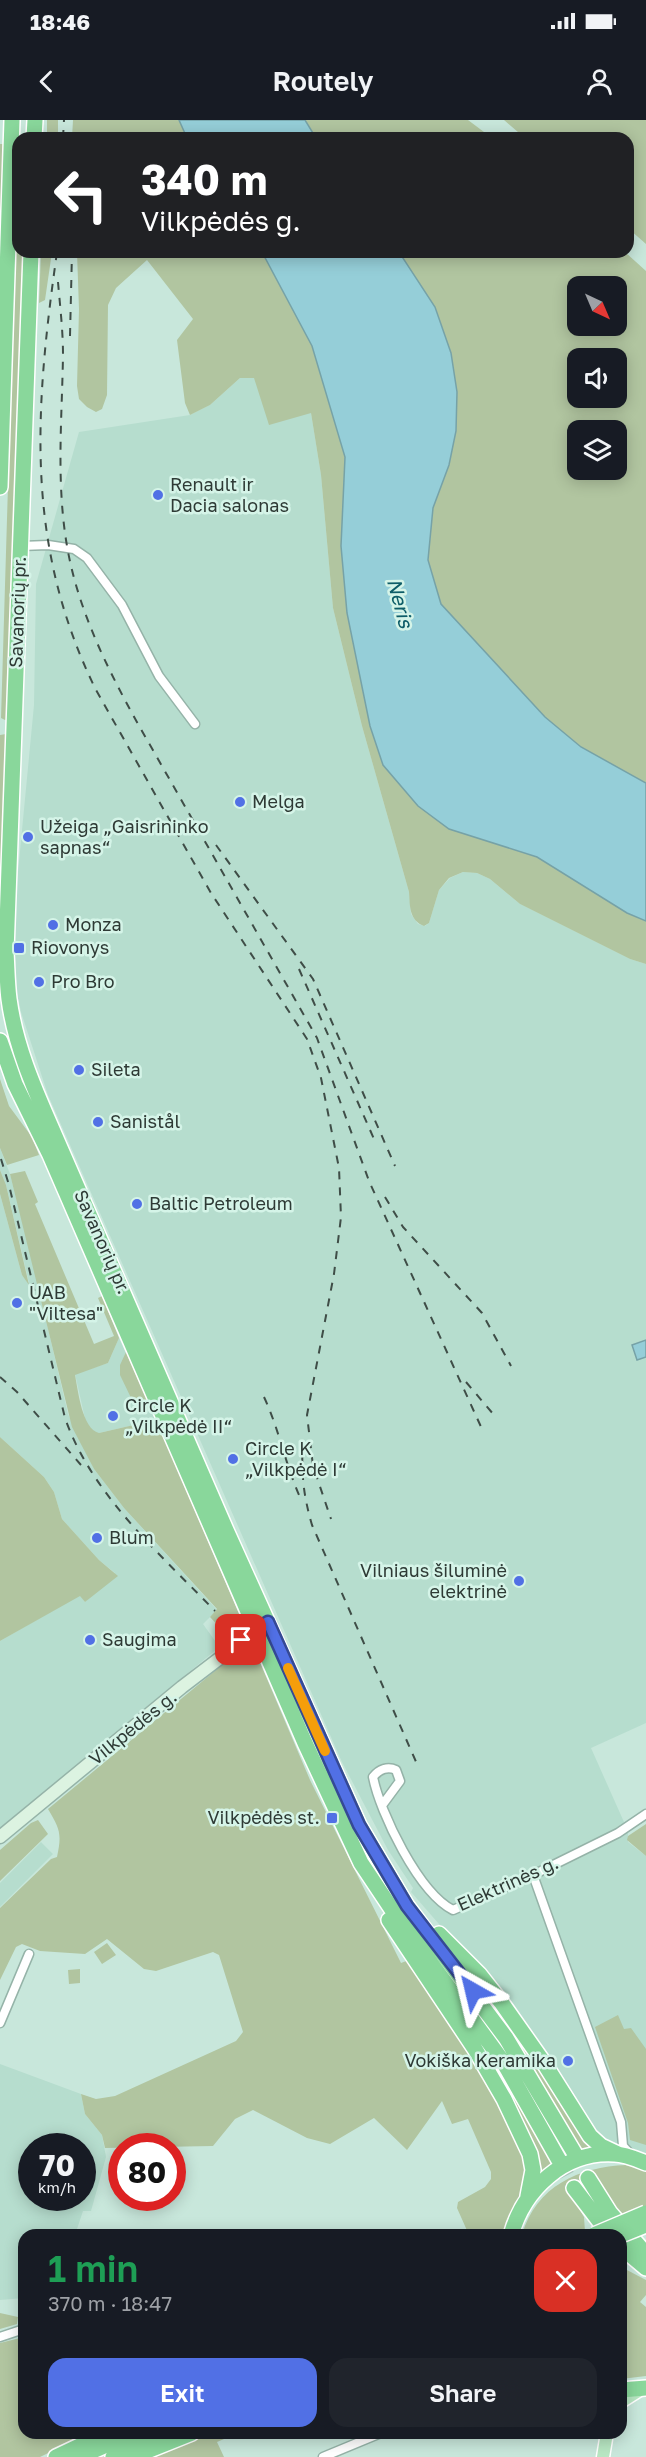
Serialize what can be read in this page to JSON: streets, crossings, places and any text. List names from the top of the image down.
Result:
{
  "streets": {
    "highway": ["Savanorių pr."],
    "main road": ["Vilkpėdės g."],
    "street": ["Elektrinės g."]
  },
  "crossings": [
    ["Savanorių pr.", "Vilkpėdės g."]
  ],
  "water": ["Neris"],
  "places": {
    "other": [
      "Renault ir Dacia salonas",
      "Melga",
      "Užeiga „Gaisrininko sapnas“",
      "Monza",
      "Pro Bro",
      "Sileta",
      "Sanistål",
      "Baltic Petroleum",
      "UAB \"Viltesa\"",
      "Circle K „Vilkpėdė II“",
      "Circle K „Vilkpėdė I“",
      "Blum",
      "Vilniaus šiluminė elektrinė",
      "Saugima",
      "Vokiška Keramika"
    ],
    "transit": ["Riovonys", "Vilkpėdės st."]
  },
  "north": "bottom right",
  "page": {
    "status": "18:46",
    "header": "Routely",
    "turn": ["340 m", "Vilkpėdės g."],
    "speed": "70 km/h",
    "limit": "80",
    "heading": ["1 min", "370 m · 18:47"],
    "buttons": ["Exit", "Share"]
  }
}
